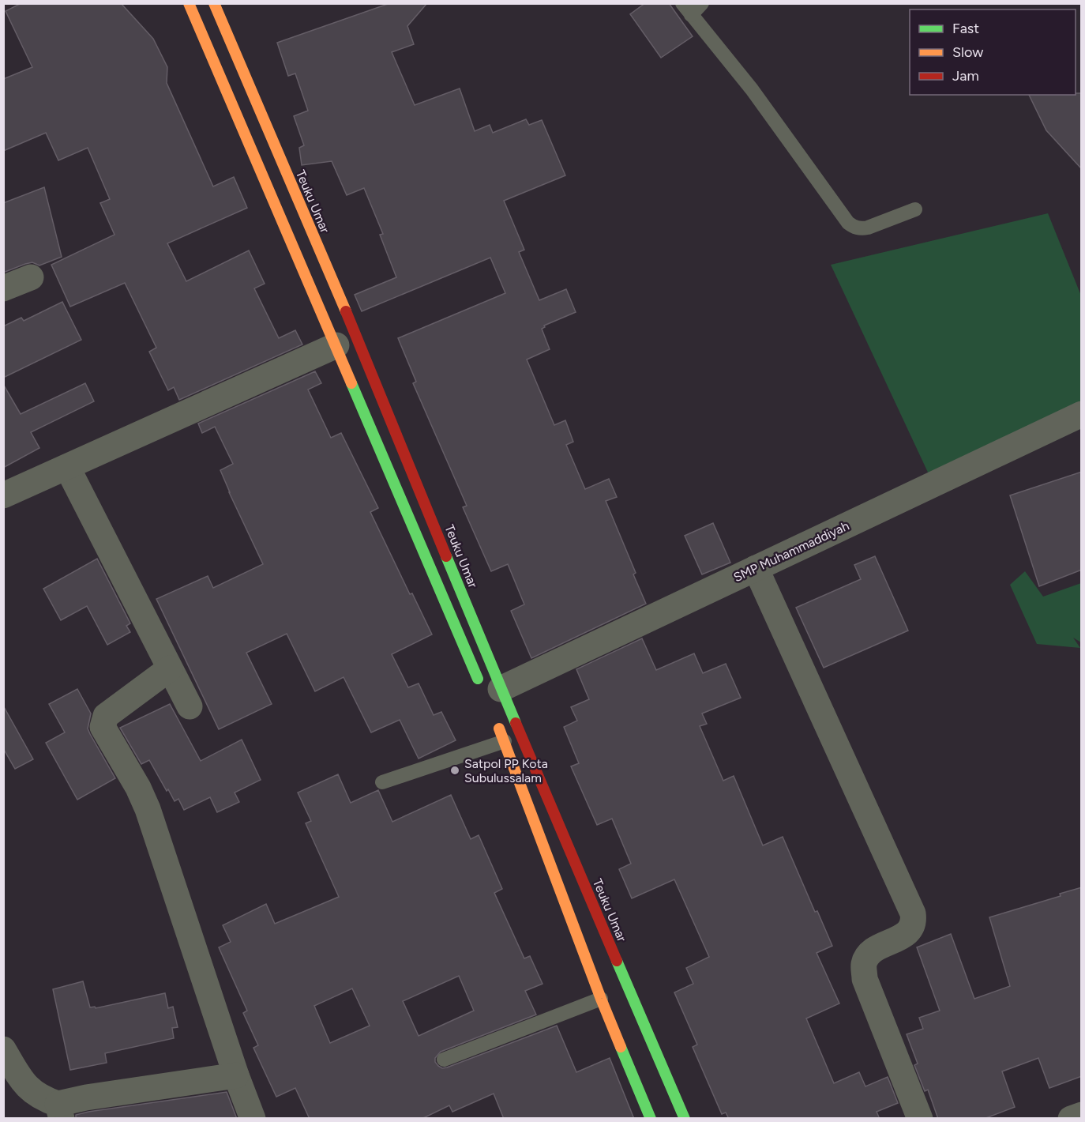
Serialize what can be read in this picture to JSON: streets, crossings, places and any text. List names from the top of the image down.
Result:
{
  "streets": {
    "highway": ["Teuku Umar"],
    "street": ["SMP Muhammaddiyah"]
  },
  "crossings": [
    ["Teuku Umar", "SMP Muhammaddiyah"]
  ],
  "places": ["Satpol PP Kota Subulussalam"],
  "legend": ["Fast", "Slow", "Jam"]
}
